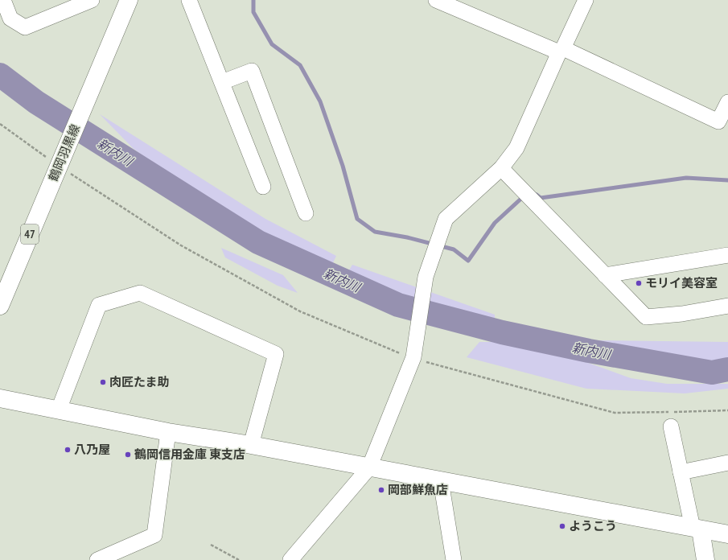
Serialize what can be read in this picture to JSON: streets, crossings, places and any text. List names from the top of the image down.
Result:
{
  "streets": {
    "street": ["鶴岡羽黒線", "47"]
  },
  "water": ["新内川"],
  "places": [
    "モリイ美容室",
    "肉匠たま助",
    "八乃屋",
    "鶴岡信用金庫 東支店",
    "岡部鮮魚店",
    "ようこう"
  ]
}
